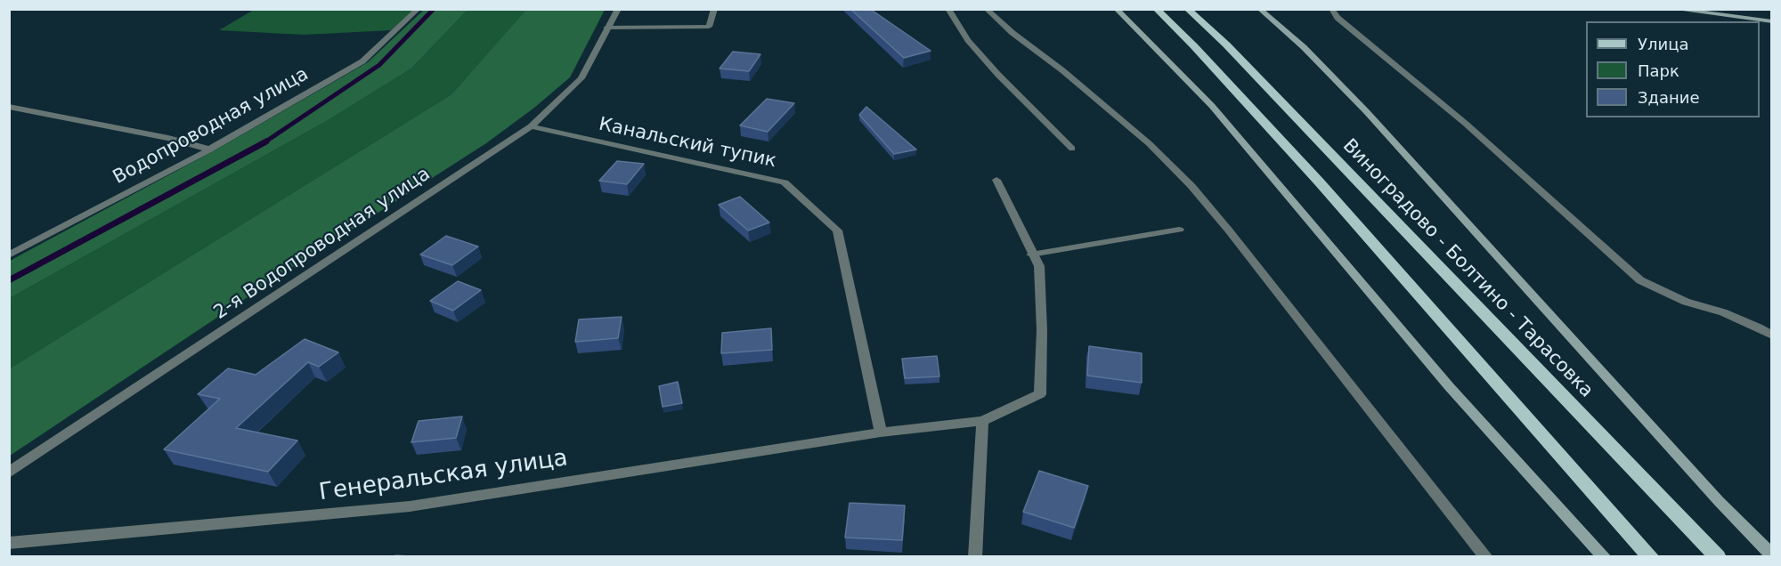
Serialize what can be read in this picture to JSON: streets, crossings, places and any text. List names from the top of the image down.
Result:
{
  "streets": {
    "main road": ["Виноградово - Болтино - Тарасовка"],
    "street": [
      "Водопроводная улица",
      "Канальский тупик",
      "2-я Водопроводная улица",
      "Генеральская улица"
    ]
  },
  "crossings": [
    ["Канальский тупик", "2-я Водопроводная улица"],
    ["Канальский тупик", "Генеральская улица"]
  ],
  "legend": ["Улица", "Парк", "Здание"]
}
